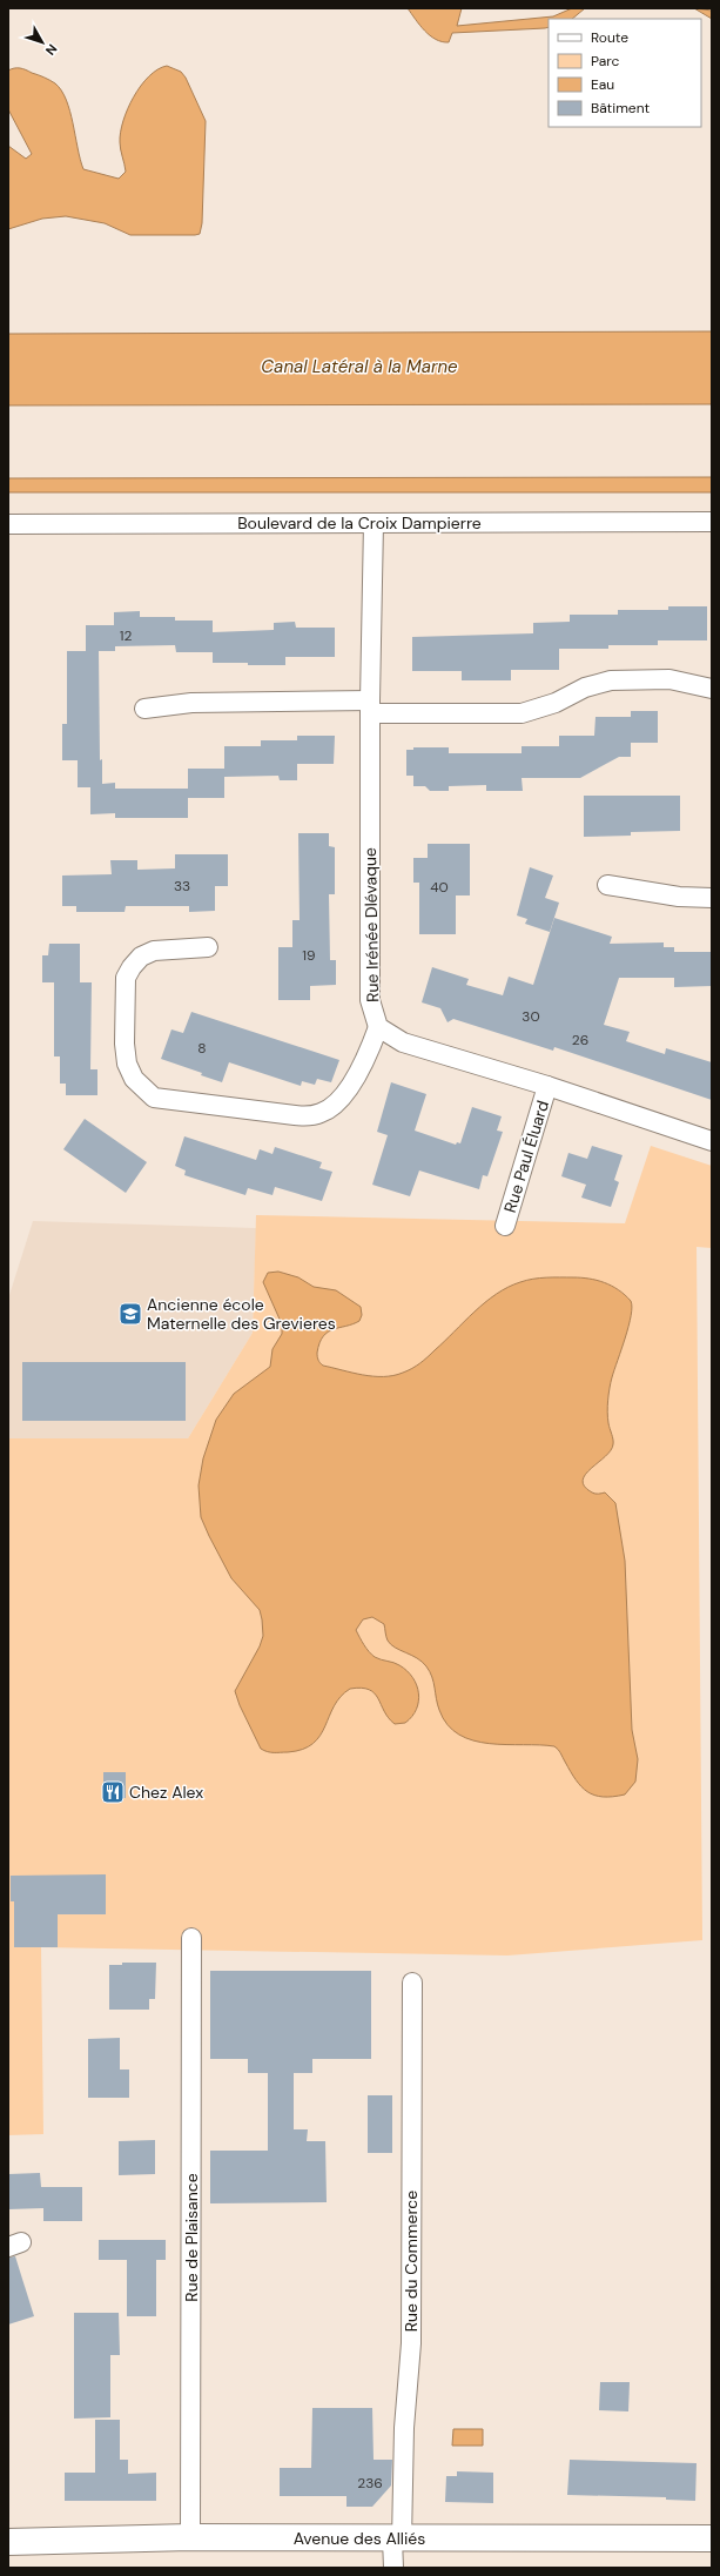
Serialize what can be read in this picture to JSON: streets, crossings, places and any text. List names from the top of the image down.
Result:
{
  "streets": {
    "street": [
      "Boulevard de la Croix Dampierre",
      "Rue Irénée Dlévaque",
      "Rue Paul Éluard",
      "Rue de Plaisance",
      "Rue du Commerce",
      "Avenue des Alliés"
    ]
  },
  "crossings": [
    ["Boulevard de la Croix Dampierre", "Rue Irénée Dlévaque"],
    ["Rue de Plaisance", "Avenue des Alliés"],
    ["Rue du Commerce", "Avenue des Alliés"]
  ],
  "water": ["Canal Latéral à la Marne"],
  "places": {
    "school or university": ["Ancienne école Maternelle des Grevieres"],
    "restaurant": ["Chez Alex"]
  },
  "house_numbers": [
    "12",
    "33",
    "40",
    "19",
    "30",
    "26",
    "8",
    "236"
  ],
  "legend": [
    "Route",
    "Parc",
    "Eau",
    "Bâtiment"
  ],
  "north": "bottom right"
}
